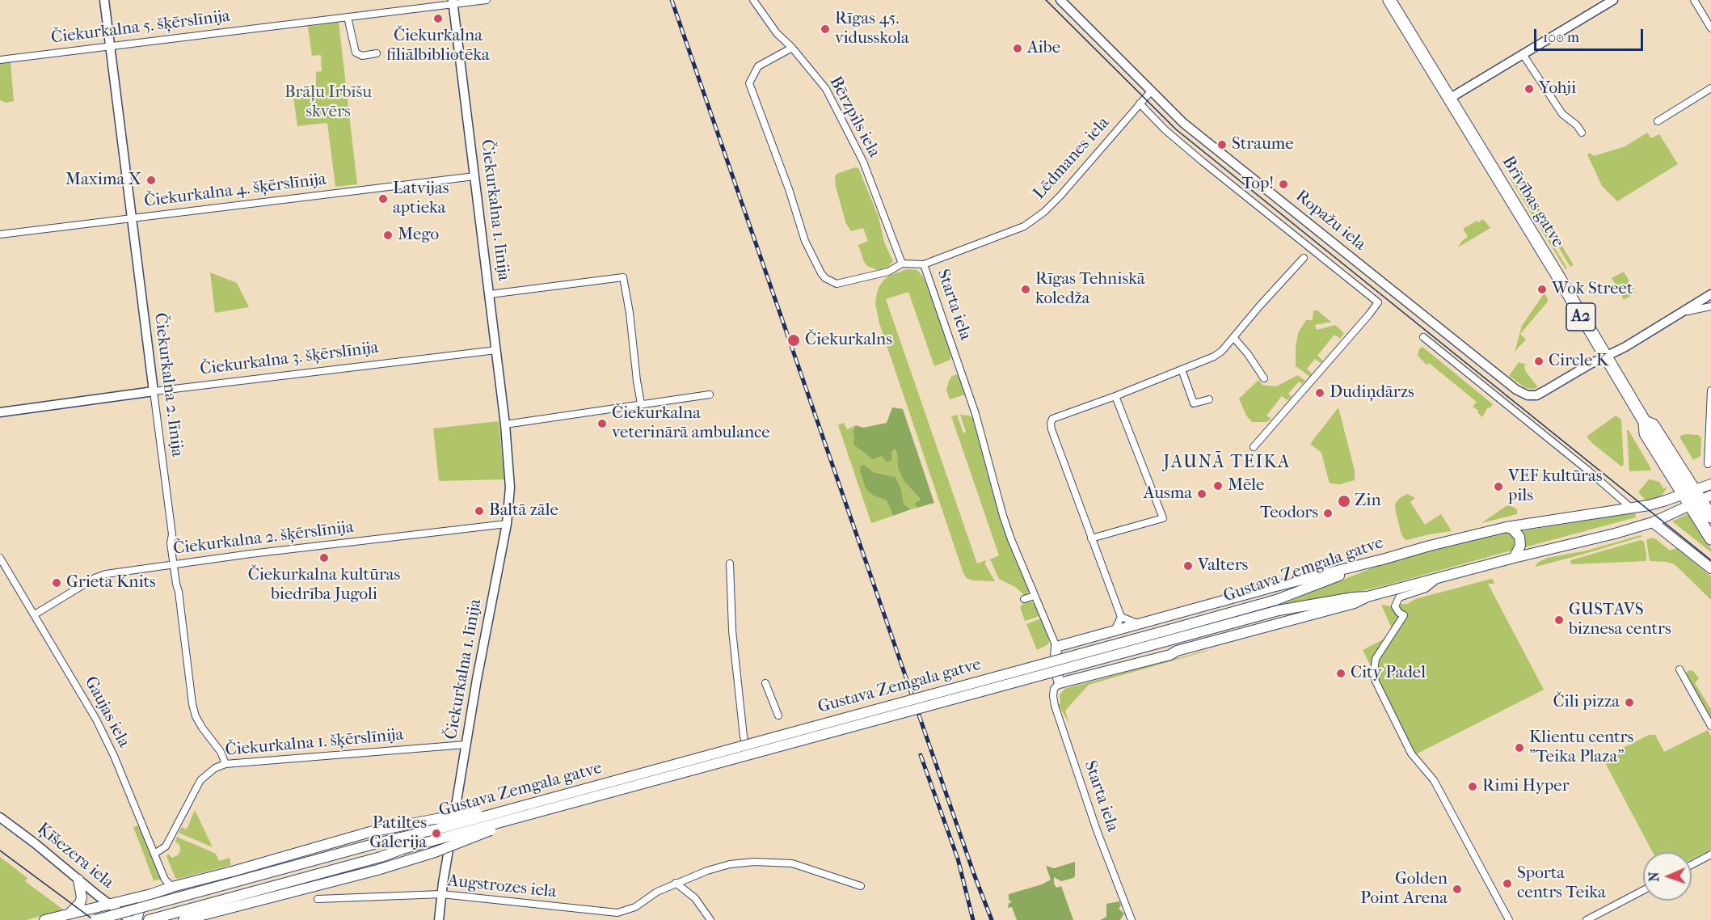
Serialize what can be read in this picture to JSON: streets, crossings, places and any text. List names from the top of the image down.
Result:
{
  "streets": {
    "highway": ["Brīvības gatve", "A2"],
    "main road": ["Gustava Zemgala gatve"],
    "street": [
      "Čiekurkalna 5. šķērslīnija",
      "Bērzpils iela",
      "Lēdmanes iela",
      "Čiekurkalna 4. šķērslīnija",
      "Čiekurkalna 1. līnija",
      "Ropažu iela",
      "Starta iela",
      "Čiekurkalna 3. šķērslīnija",
      "Čiekurkalna 2. līnija",
      "Čiekurkalna 2. šķērslīnija",
      "Gaujas iela",
      "Čiekurkalna 1. šķērslīnija",
      "Ķīšezera iela",
      "Augstrozes iela"
    ]
  },
  "crossings": [
    ["Čiekurkalna 5. šķērslīnija", "Čiekurkalna 1. līnija"],
    ["Čiekurkalna 5. šķērslīnija", "Čiekurkalna 2. līnija"],
    ["Bērzpils iela", "Starta iela"],
    ["Lēdmanes iela", "Ropažu iela"],
    ["Lēdmanes iela", "Starta iela"],
    ["Čiekurkalna 4. šķērslīnija", "Čiekurkalna 1. līnija"],
    ["Čiekurkalna 4. šķērslīnija", "Čiekurkalna 2. līnija"],
    ["Brīvības gatve", "Ropažu iela"],
    ["Brīvības gatve", "Gustava Zemgala gatve"],
    ["Čiekurkalna 1. līnija", "Čiekurkalna 3. šķērslīnija"],
    ["Čiekurkalna 1. līnija", "Čiekurkalna 2. šķērslīnija"],
    ["Čiekurkalna 1. līnija", "Čiekurkalna 1. šķērslīnija"],
    ["Čiekurkalna 1. līnija", "Augstrozes iela"],
    ["Čiekurkalna 3. šķērslīnija", "Čiekurkalna 2. līnija"],
    ["Čiekurkalna 2. līnija", "Čiekurkalna 2. šķērslīnija"],
    ["Čiekurkalna 2. līnija", "Čiekurkalna 1. šķērslīnija"],
    ["Čiekurkalna 2. šķērslīnija", "Gaujas iela"],
    ["Gaujas iela", "Čiekurkalna 1. šķērslīnija"]
  ],
  "districts": ["JAUNĀ TEIKA"],
  "parks": ["Brāļu Irbīšu skvērs"],
  "places": [
    "Čiekurkalna filiālbibliotēka",
    "Rīgas 45. vidusskola",
    "Aibe",
    "Yohji",
    "Straume",
    "Maxima X",
    "Top!",
    "Latvijas aptieka",
    "Mego",
    "Rīgas Tehniskā koledža",
    "Wok Street",
    "Čiekurkalns",
    "Circle K",
    "Dudiņdārzs",
    "Čiekurkalna veterinārā ambulance",
    "Mēle",
    "VEF kultūras pils",
    "Ausma",
    "Zin",
    "Baltā zāle",
    "Teodors",
    "Čiekurkalna kultūras biedrība Jugoli",
    "Valters",
    "Grieta Knits",
    "GUSTAVS biznesa centrs",
    "City Padel",
    "Čili pizza",
    "Klientu centrs \"Teika Plaza\"",
    "Rimi Hyper",
    "Patiltes Galerija",
    "Sporta centrs Teika",
    "Golden Point Arena"
  ],
  "scale_bar": "100 m",
  "north": "left"
}
